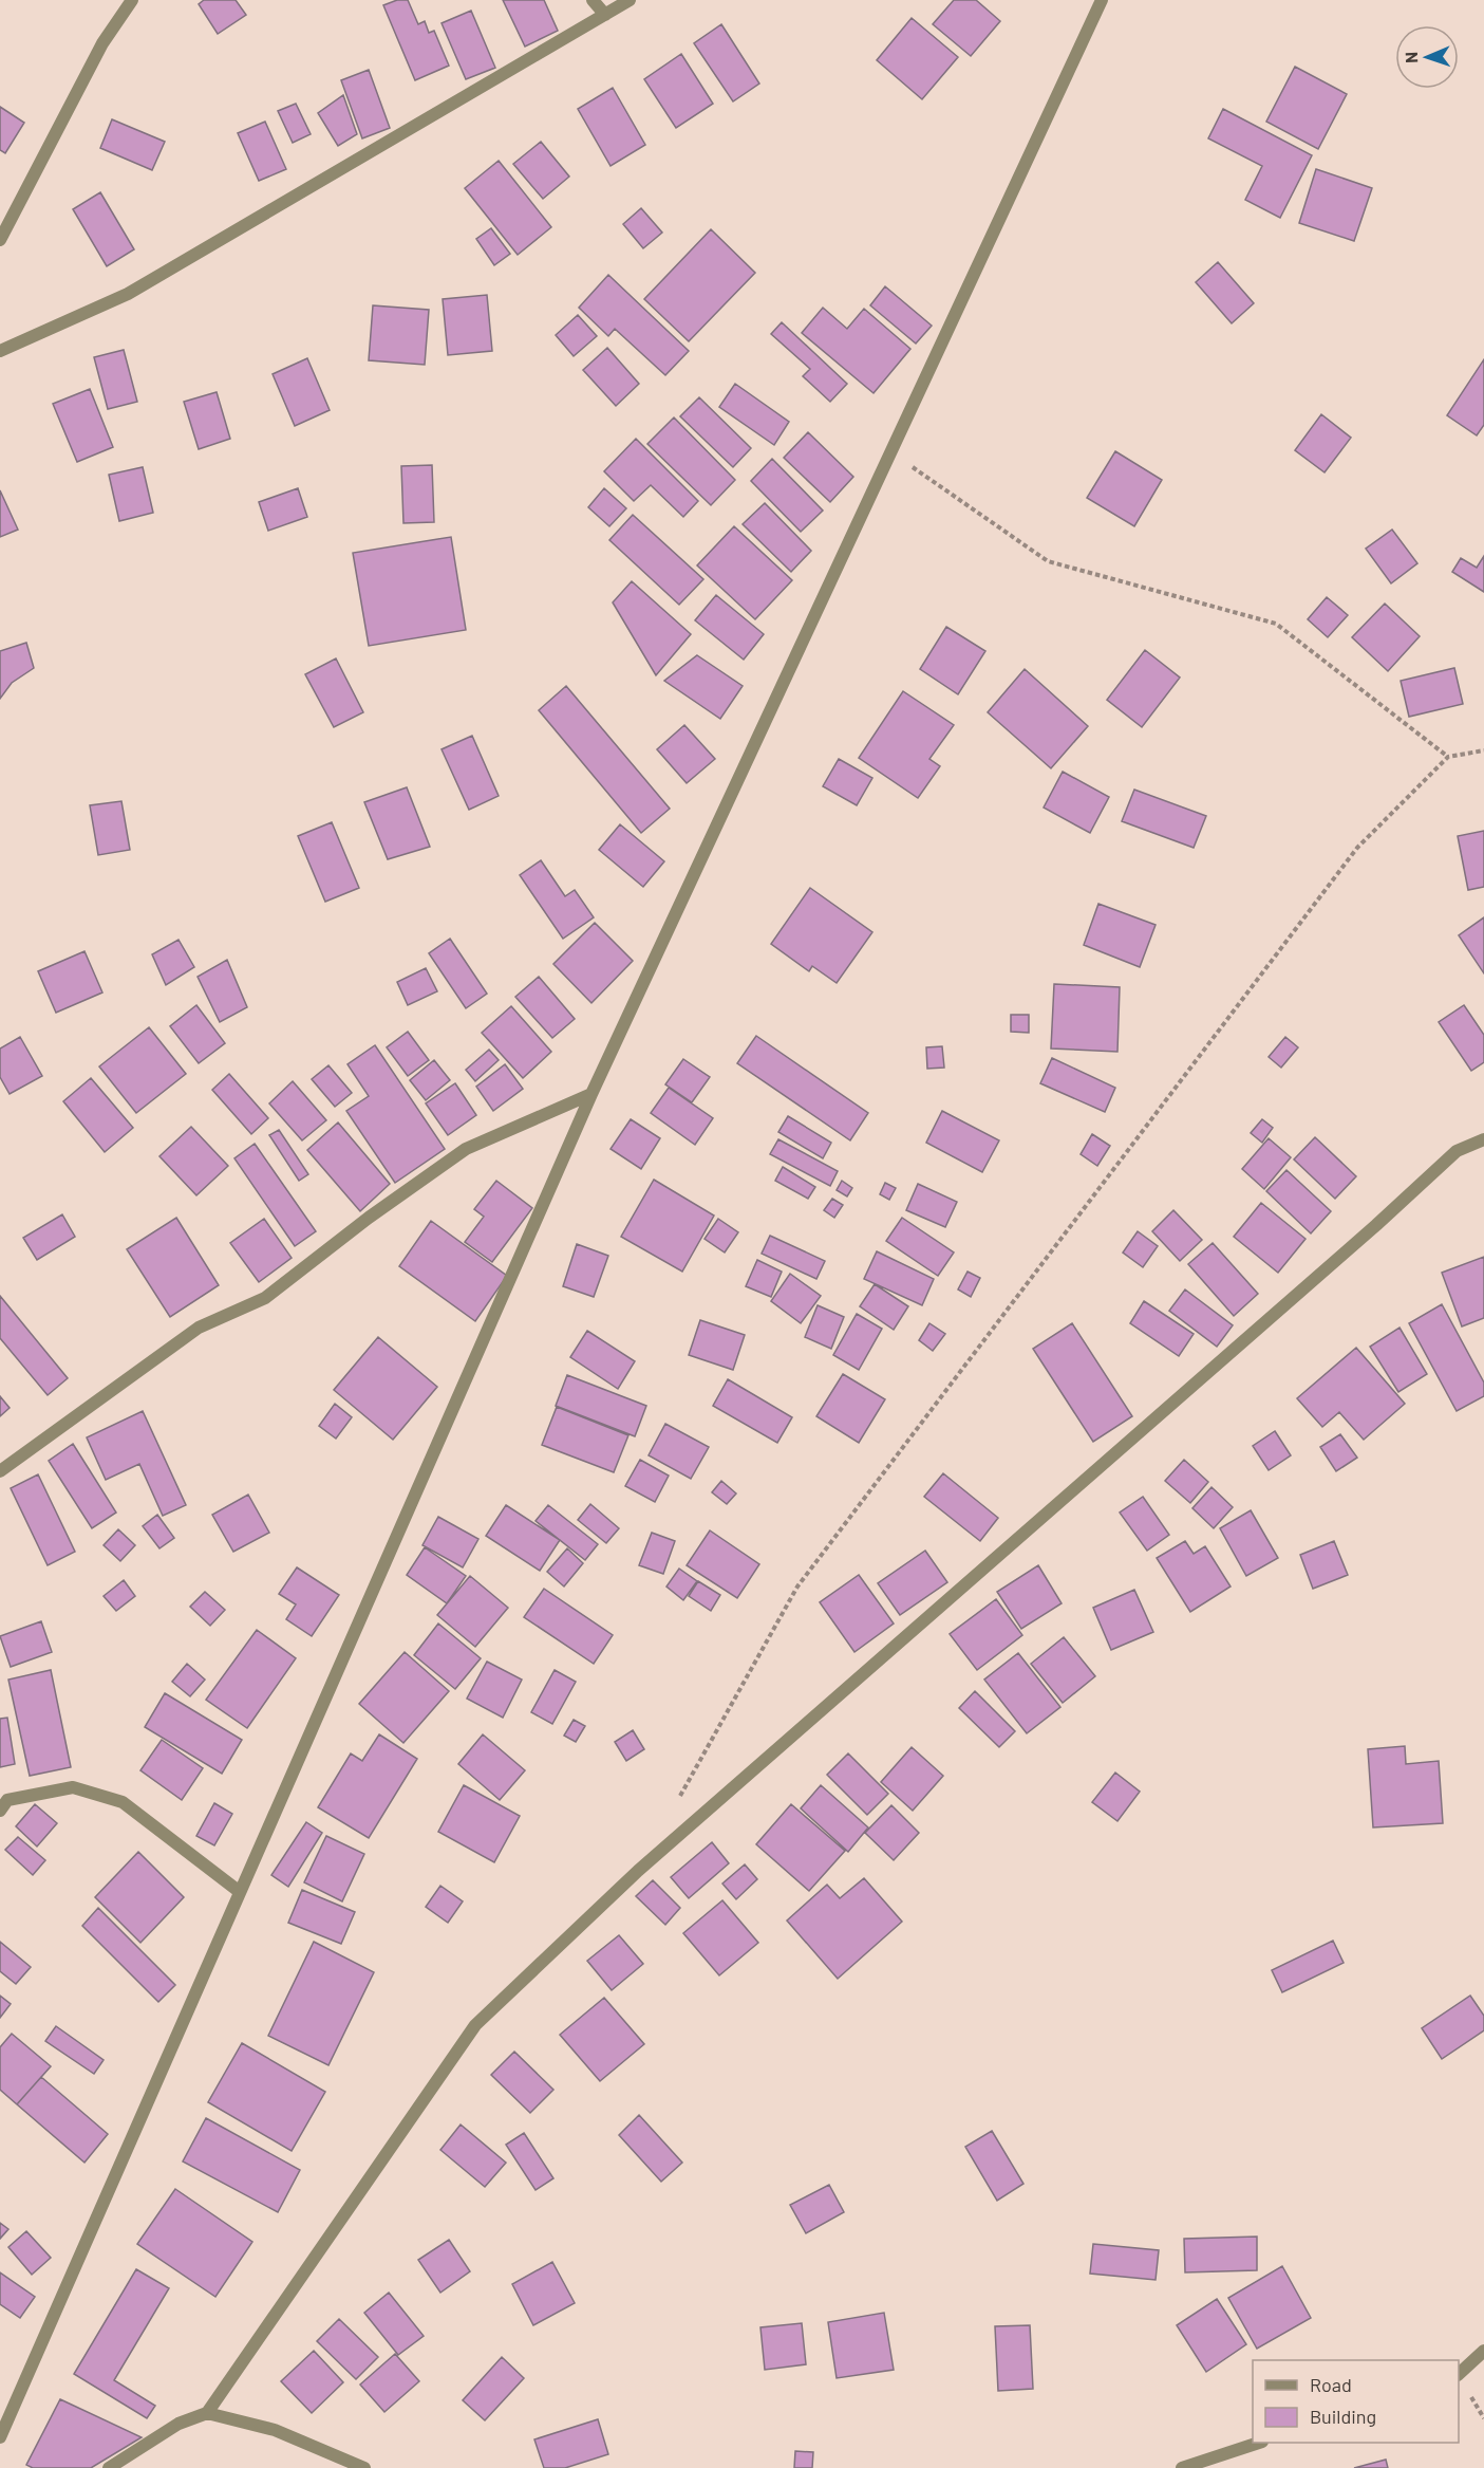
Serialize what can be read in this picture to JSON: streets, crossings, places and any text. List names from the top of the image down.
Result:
{
  "legend": ["Road", "Building"],
  "north": "left"
}
